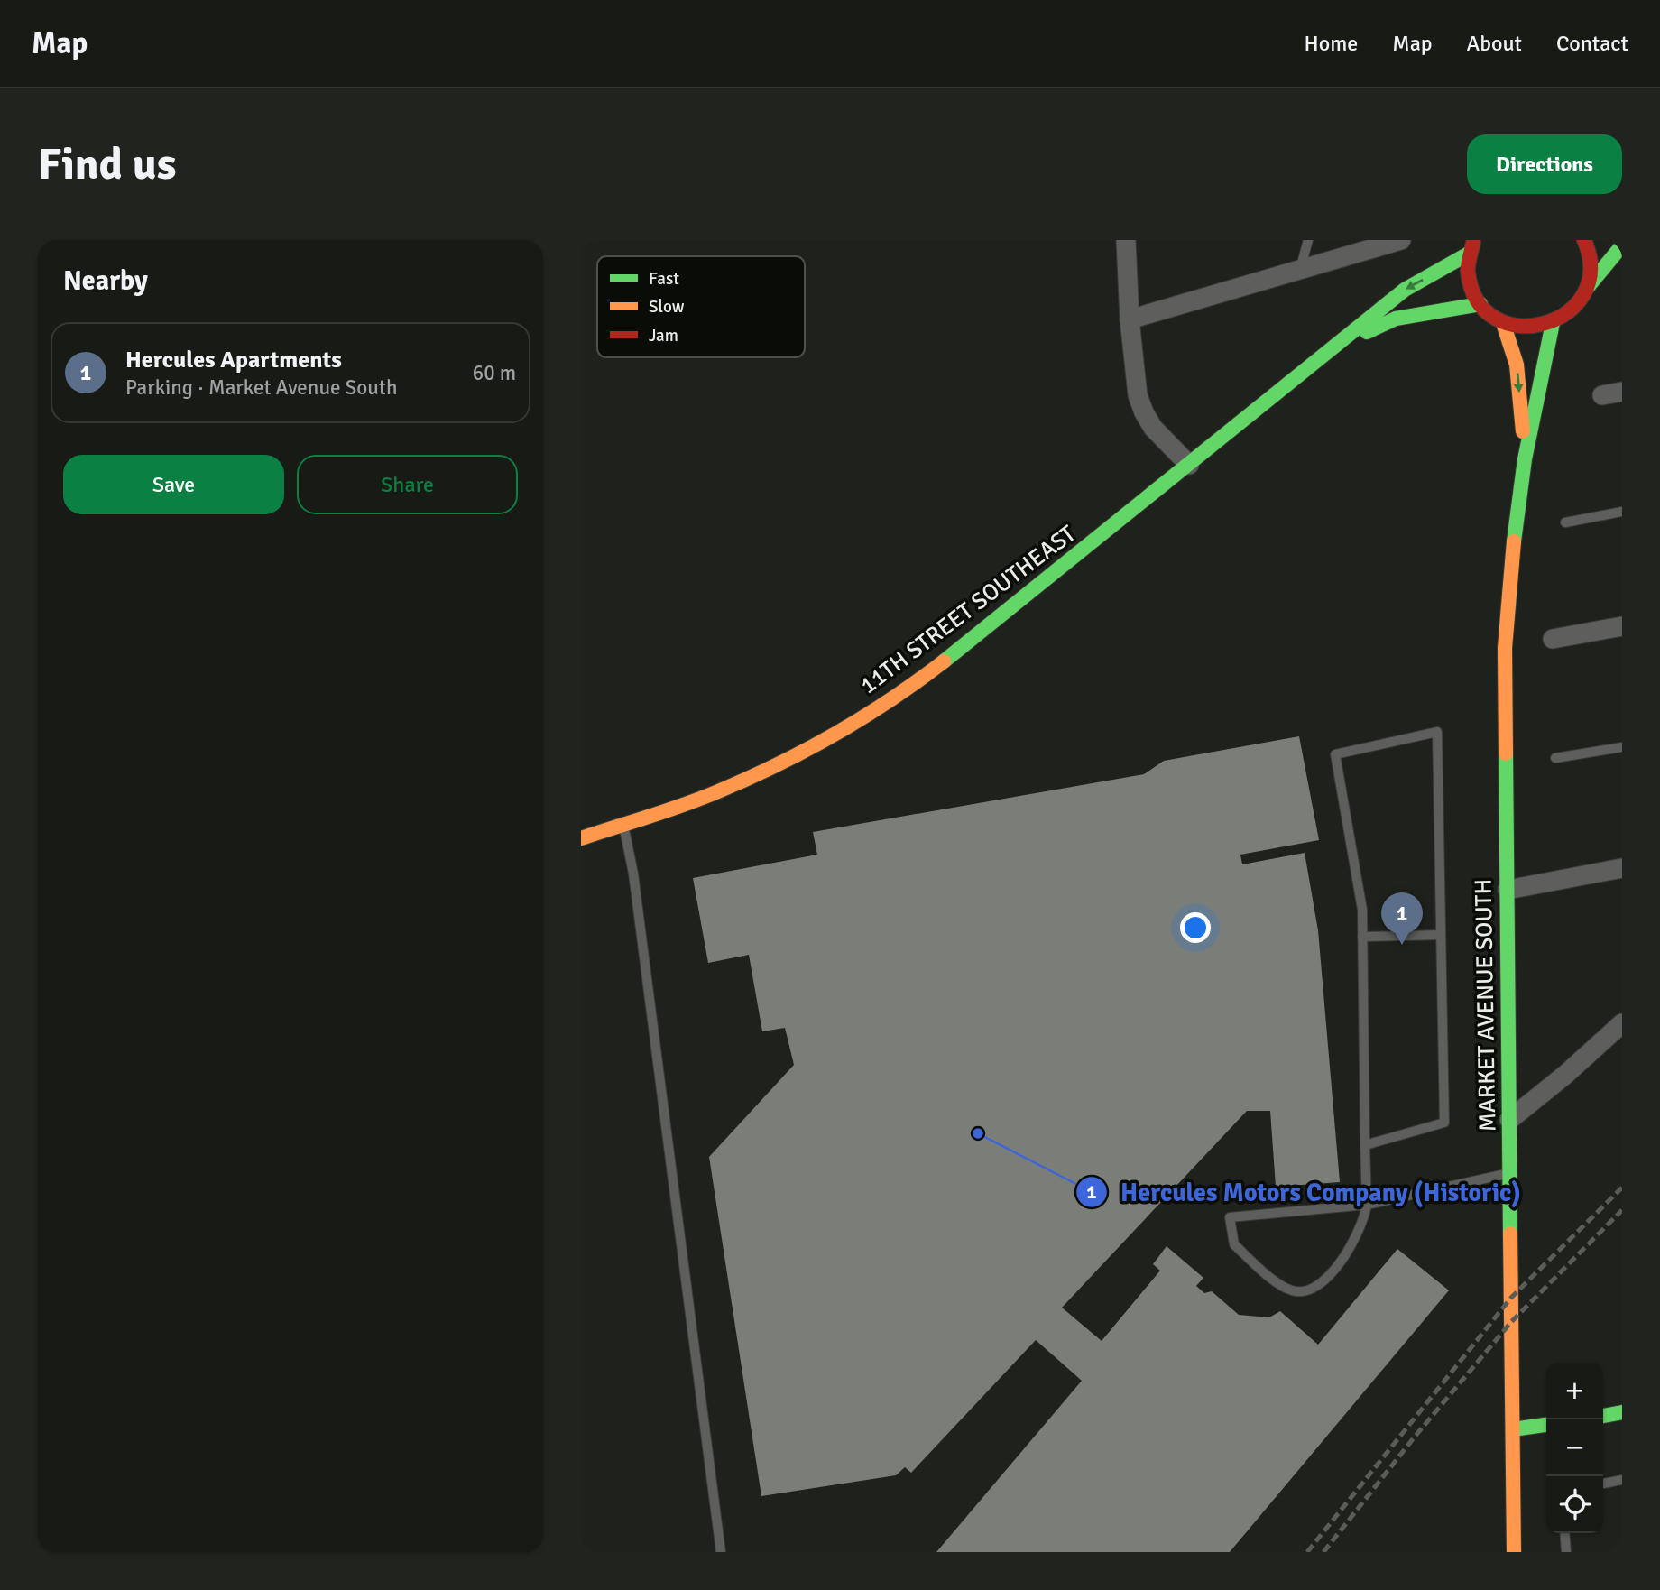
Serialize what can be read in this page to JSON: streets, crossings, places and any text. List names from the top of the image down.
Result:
{
  "streets": {
    "street": ["11TH STREET SOUTHEAST", "MARKET AVENUE SOUTH"]
  },
  "places": ["Hercules Motors Company (Historic)"],
  "legend": ["Fast", "Slow", "Jam"],
  "page": {
    "header": "Map",
    "nav": [
      "Home",
      "Map",
      "About",
      "Contact"
    ],
    "buttons": [
      "Directions",
      ["Save", "Share"]
    ],
    "title": "Find us",
    "heading": "Nearby",
    "list": [
      {
        "mark": "1",
        "name": "Hercules Apartments",
        "note": "Parking · Market Avenue South",
        "value": "60 m"
      }
    ],
    "pins": "1",
    "map_buttons": ["+", "−"]
  }
}
